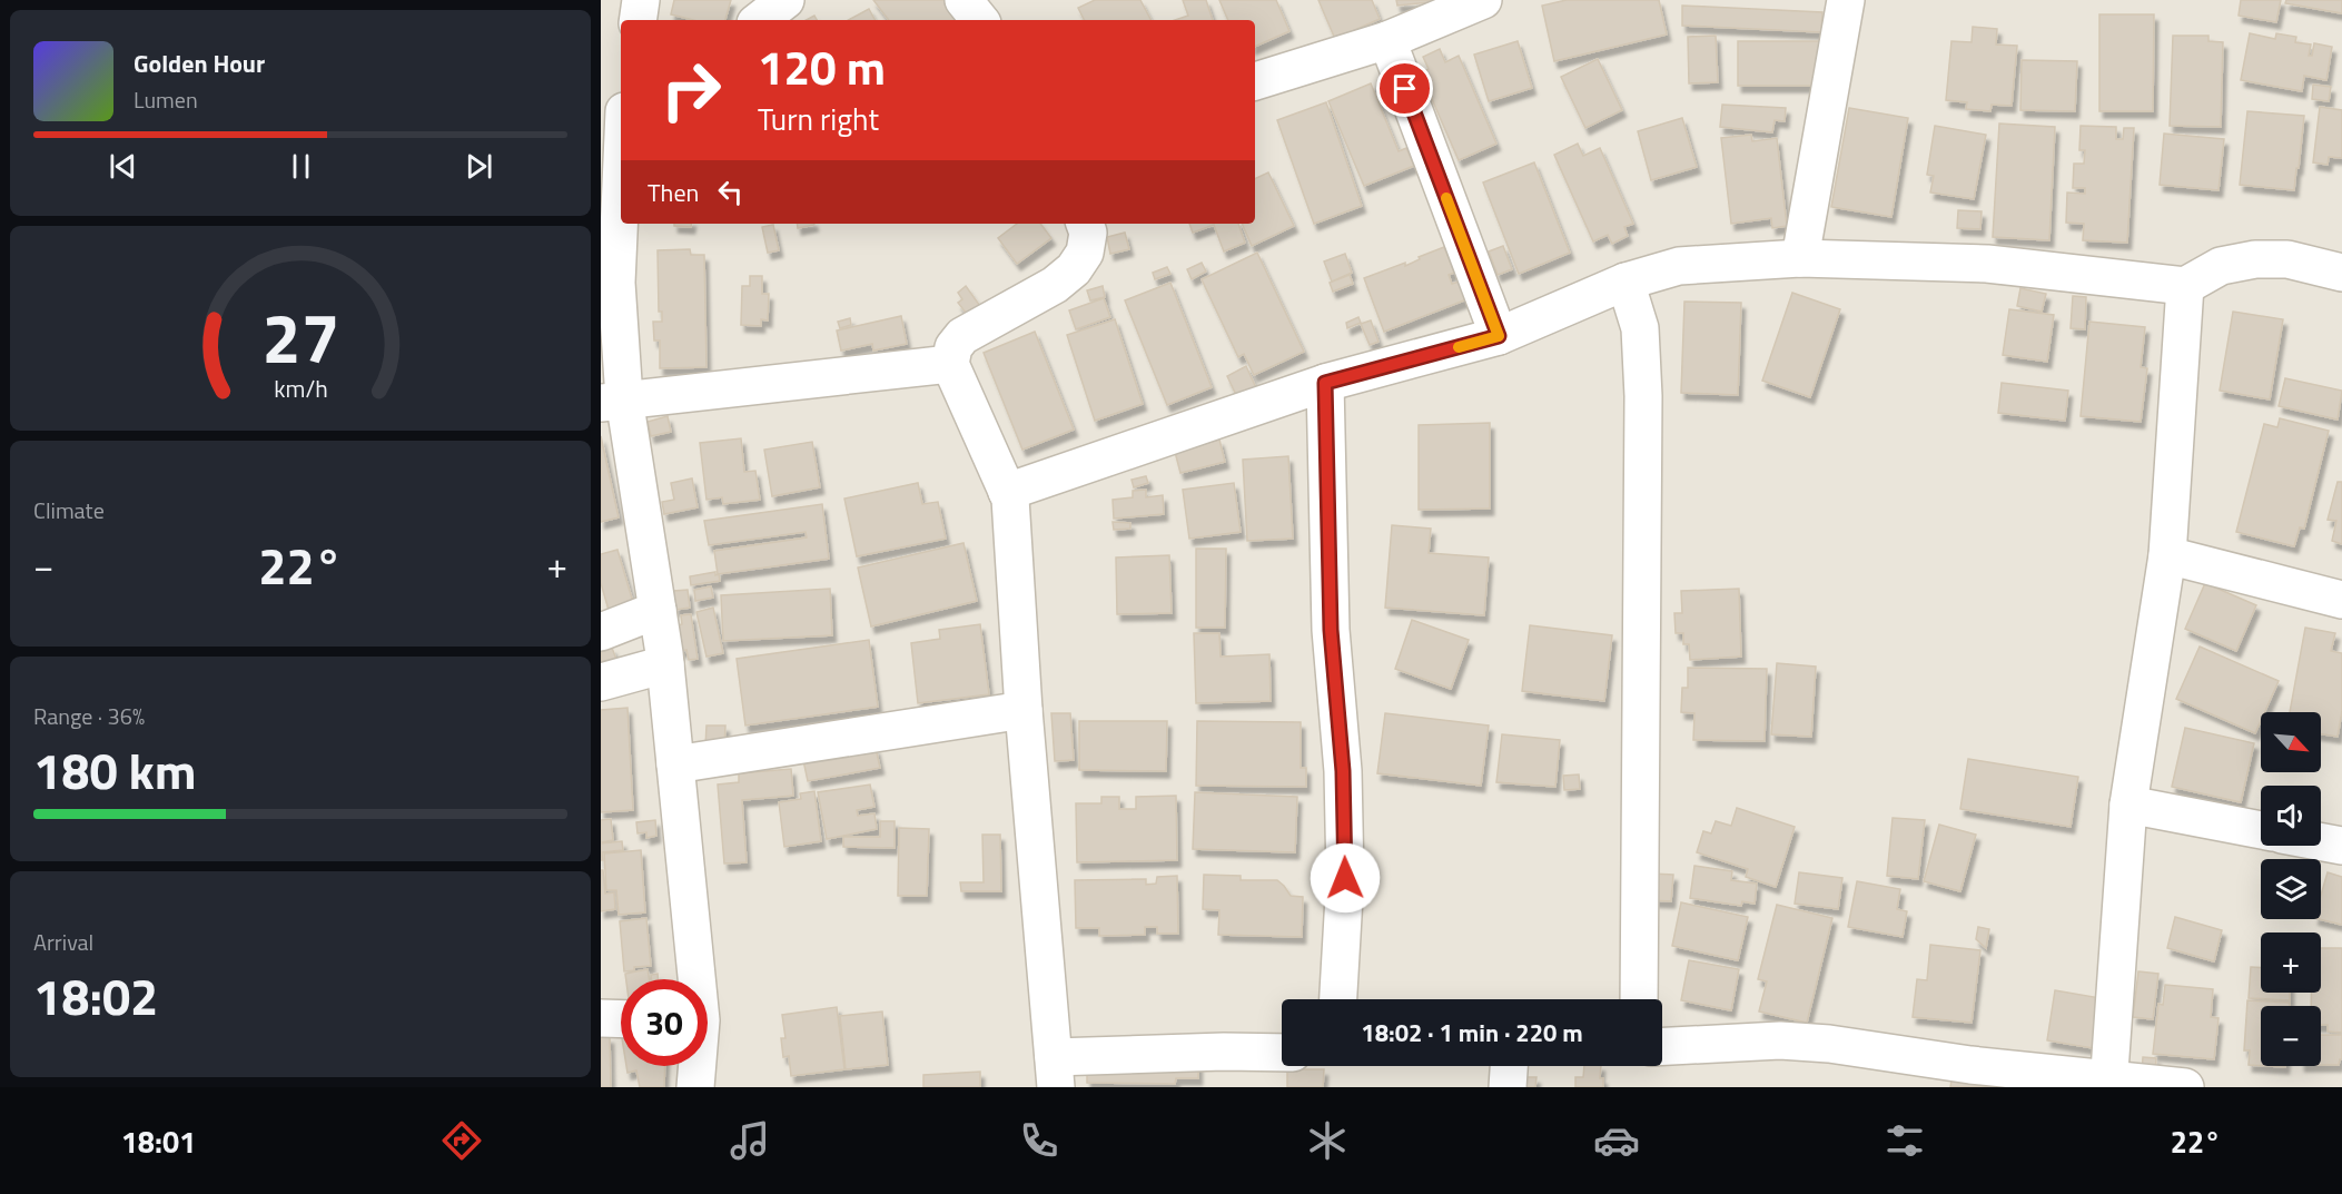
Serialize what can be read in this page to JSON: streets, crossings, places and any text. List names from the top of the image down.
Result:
{
  "north": "bottom right",
  "page": {
    "turn": ["120 m", "Turn right"],
    "song": ["Golden Hour", "Lumen"],
    "then": "Then",
    "tile": [
      "Climate",
      ["Range · 36%", "180 km"],
      ["Arrival", "18:02"]
    ],
    "heat": ["−", "22°", "+"],
    "map_buttons": ["+", "−"],
    "limit": "30",
    "trip": "18:02 · 1 min · 220 m",
    "tabs": ["18:01", "22°"],
    "gauge": ["27", "km/h"]
  }
}
